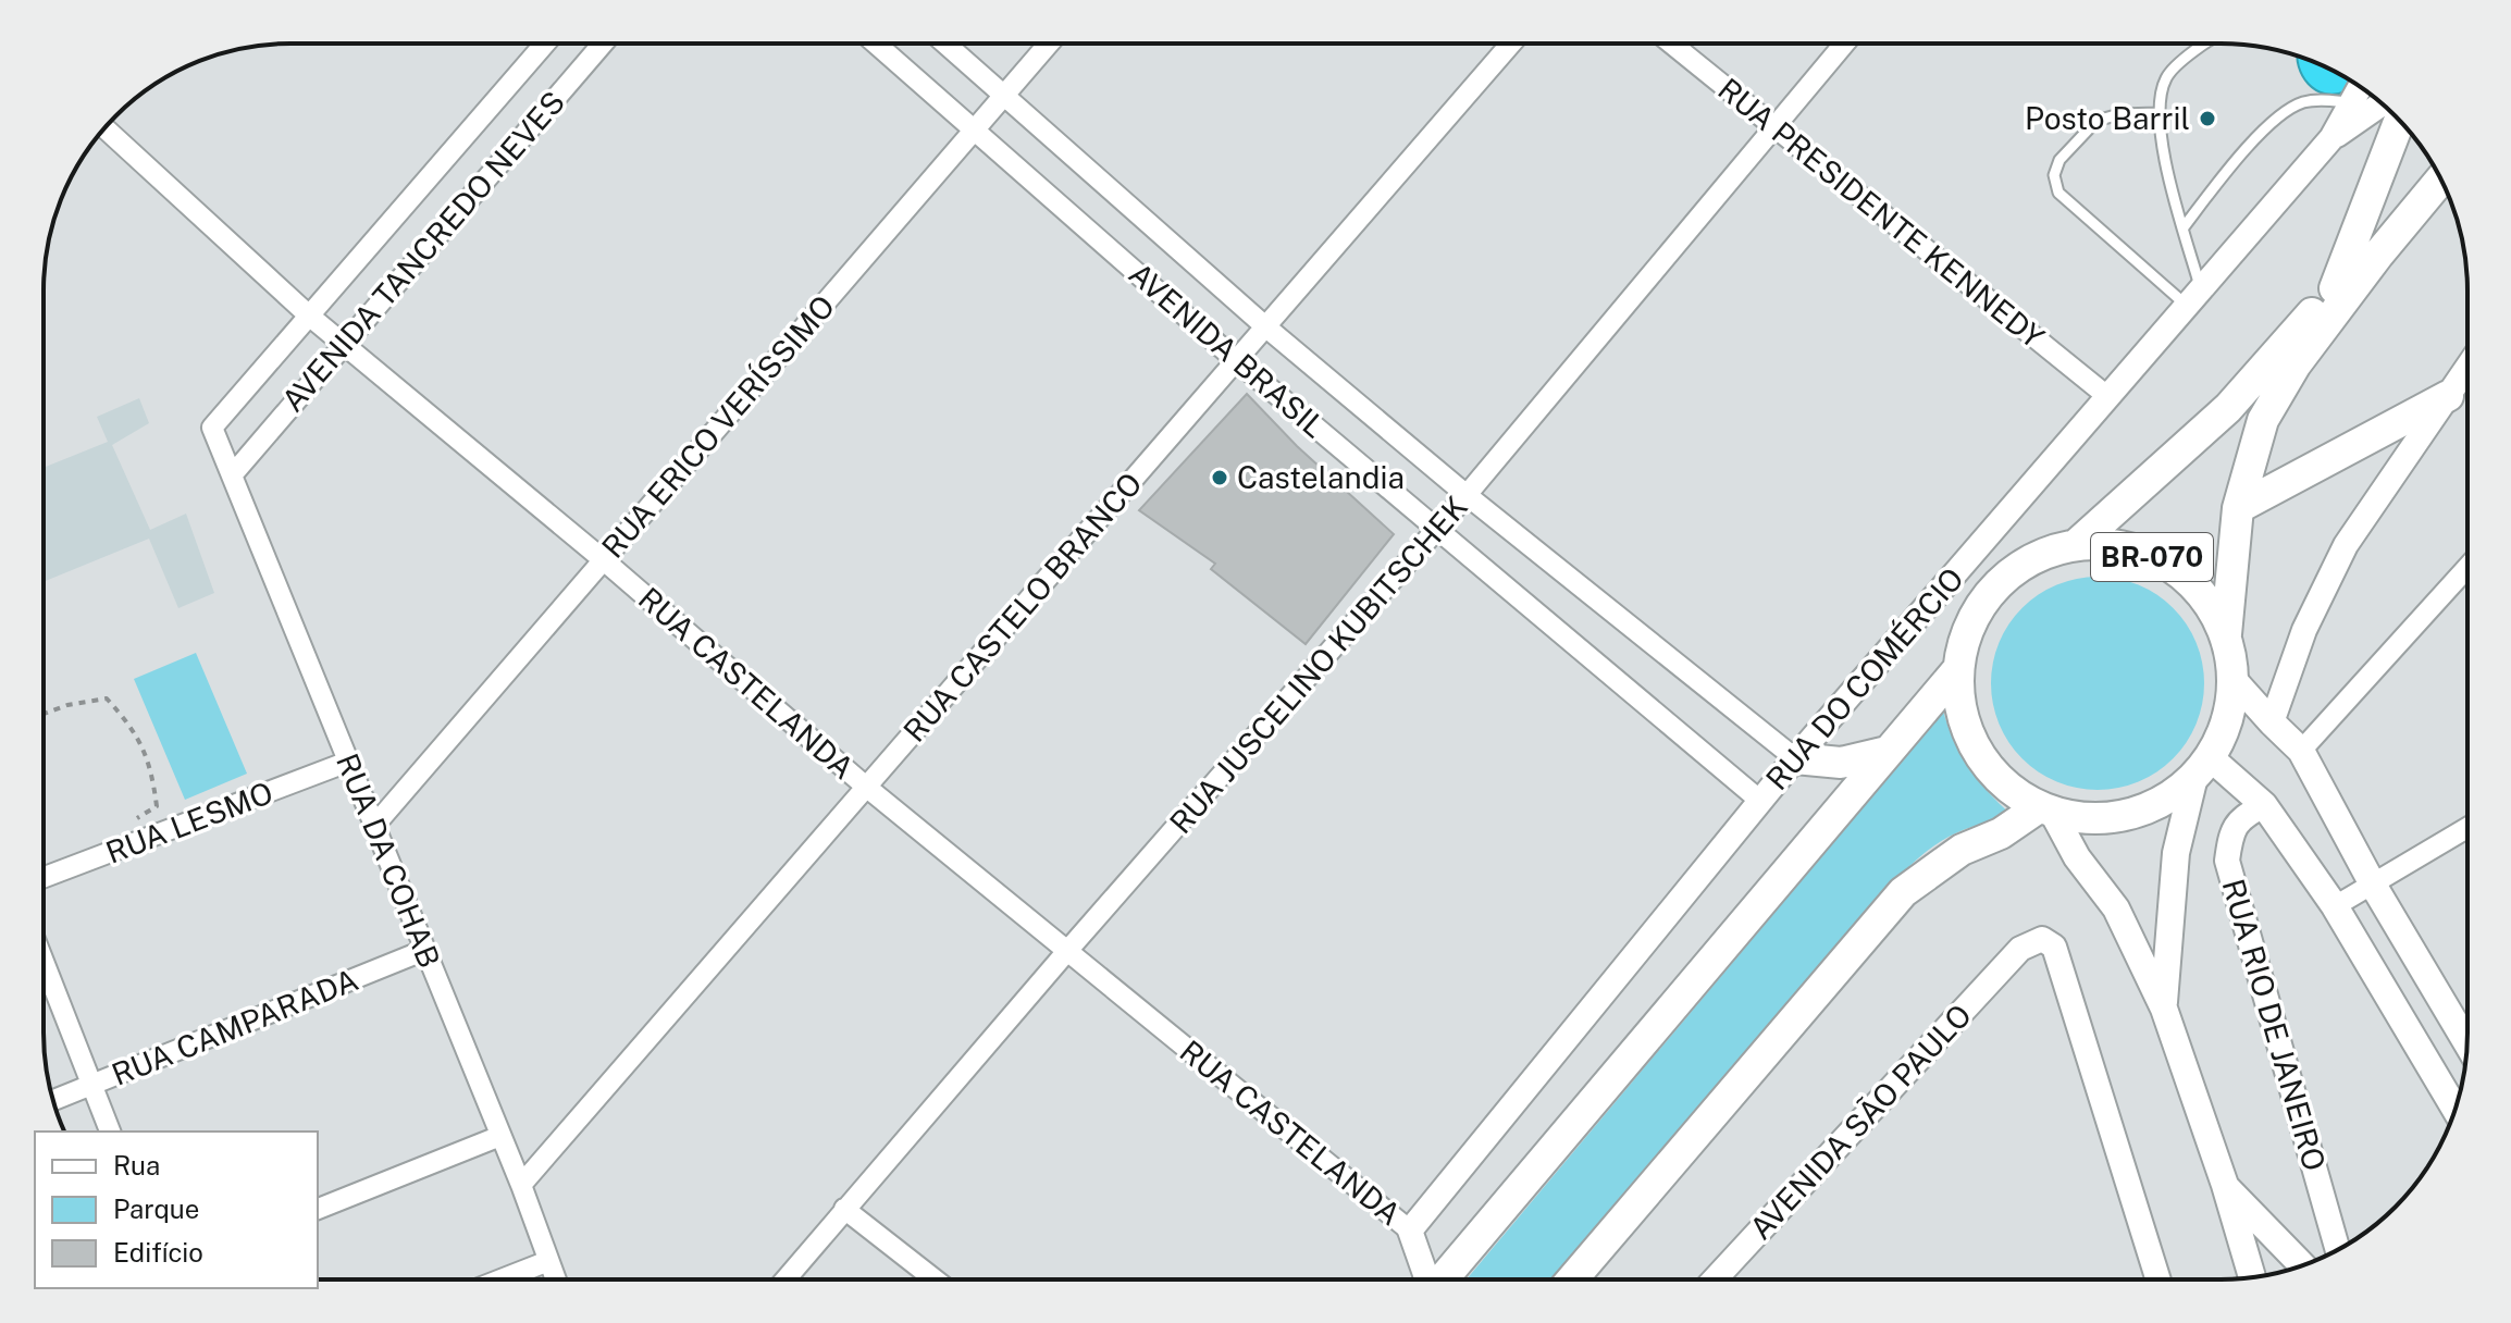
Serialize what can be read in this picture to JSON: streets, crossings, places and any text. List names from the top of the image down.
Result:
{
  "streets": {
    "highway": ["BR-070"],
    "street": [
      "RUA PRESIDENTE KENNEDY",
      "AVENIDA TANCREDO NEVES",
      "AVENIDA BRASIL",
      "RUA ERICO VERÍSSIMO",
      "RUA CASTELO BRANCO",
      "RUA JUSCELINO KUBITSCHEK",
      "RUA DO COMÉRCIO",
      "RUA CASTELANDA",
      "RUA LESMO",
      "RUA DA COHAB",
      "RUA RIO DE JANEIRO",
      "RUA CAMPARADA",
      "AVENIDA SÃO PAULO"
    ]
  },
  "crossings": [
    ["RUA PRESIDENTE KENNEDY", "RUA JUSCELINO KUBITSCHEK"],
    ["RUA PRESIDENTE KENNEDY", "RUA DO COMÉRCIO"],
    ["AVENIDA TANCREDO NEVES", "RUA CASTELANDA"],
    ["AVENIDA TANCREDO NEVES", "RUA DA COHAB"],
    ["AVENIDA BRASIL", "RUA ERICO VERÍSSIMO"],
    ["AVENIDA BRASIL", "RUA CASTELO BRANCO"],
    ["AVENIDA BRASIL", "RUA JUSCELINO KUBITSCHEK"],
    ["AVENIDA BRASIL", "RUA DO COMÉRCIO"],
    ["RUA ERICO VERÍSSIMO", "RUA CASTELANDA"],
    ["RUA ERICO VERÍSSIMO", "RUA DA COHAB"],
    ["RUA CASTELO BRANCO", "RUA CASTELANDA"],
    ["RUA CASTELO BRANCO", "RUA DA COHAB"],
    ["RUA JUSCELINO KUBITSCHEK", "RUA CASTELANDA"],
    ["RUA DO COMÉRCIO", "RUA CASTELANDA"],
    ["RUA LESMO", "RUA DA COHAB"],
    ["RUA DA COHAB", "RUA CAMPARADA"]
  ],
  "places": ["Posto Barril", "Castelandia"],
  "legend": ["Rua", "Parque", "Edifício"]
}
